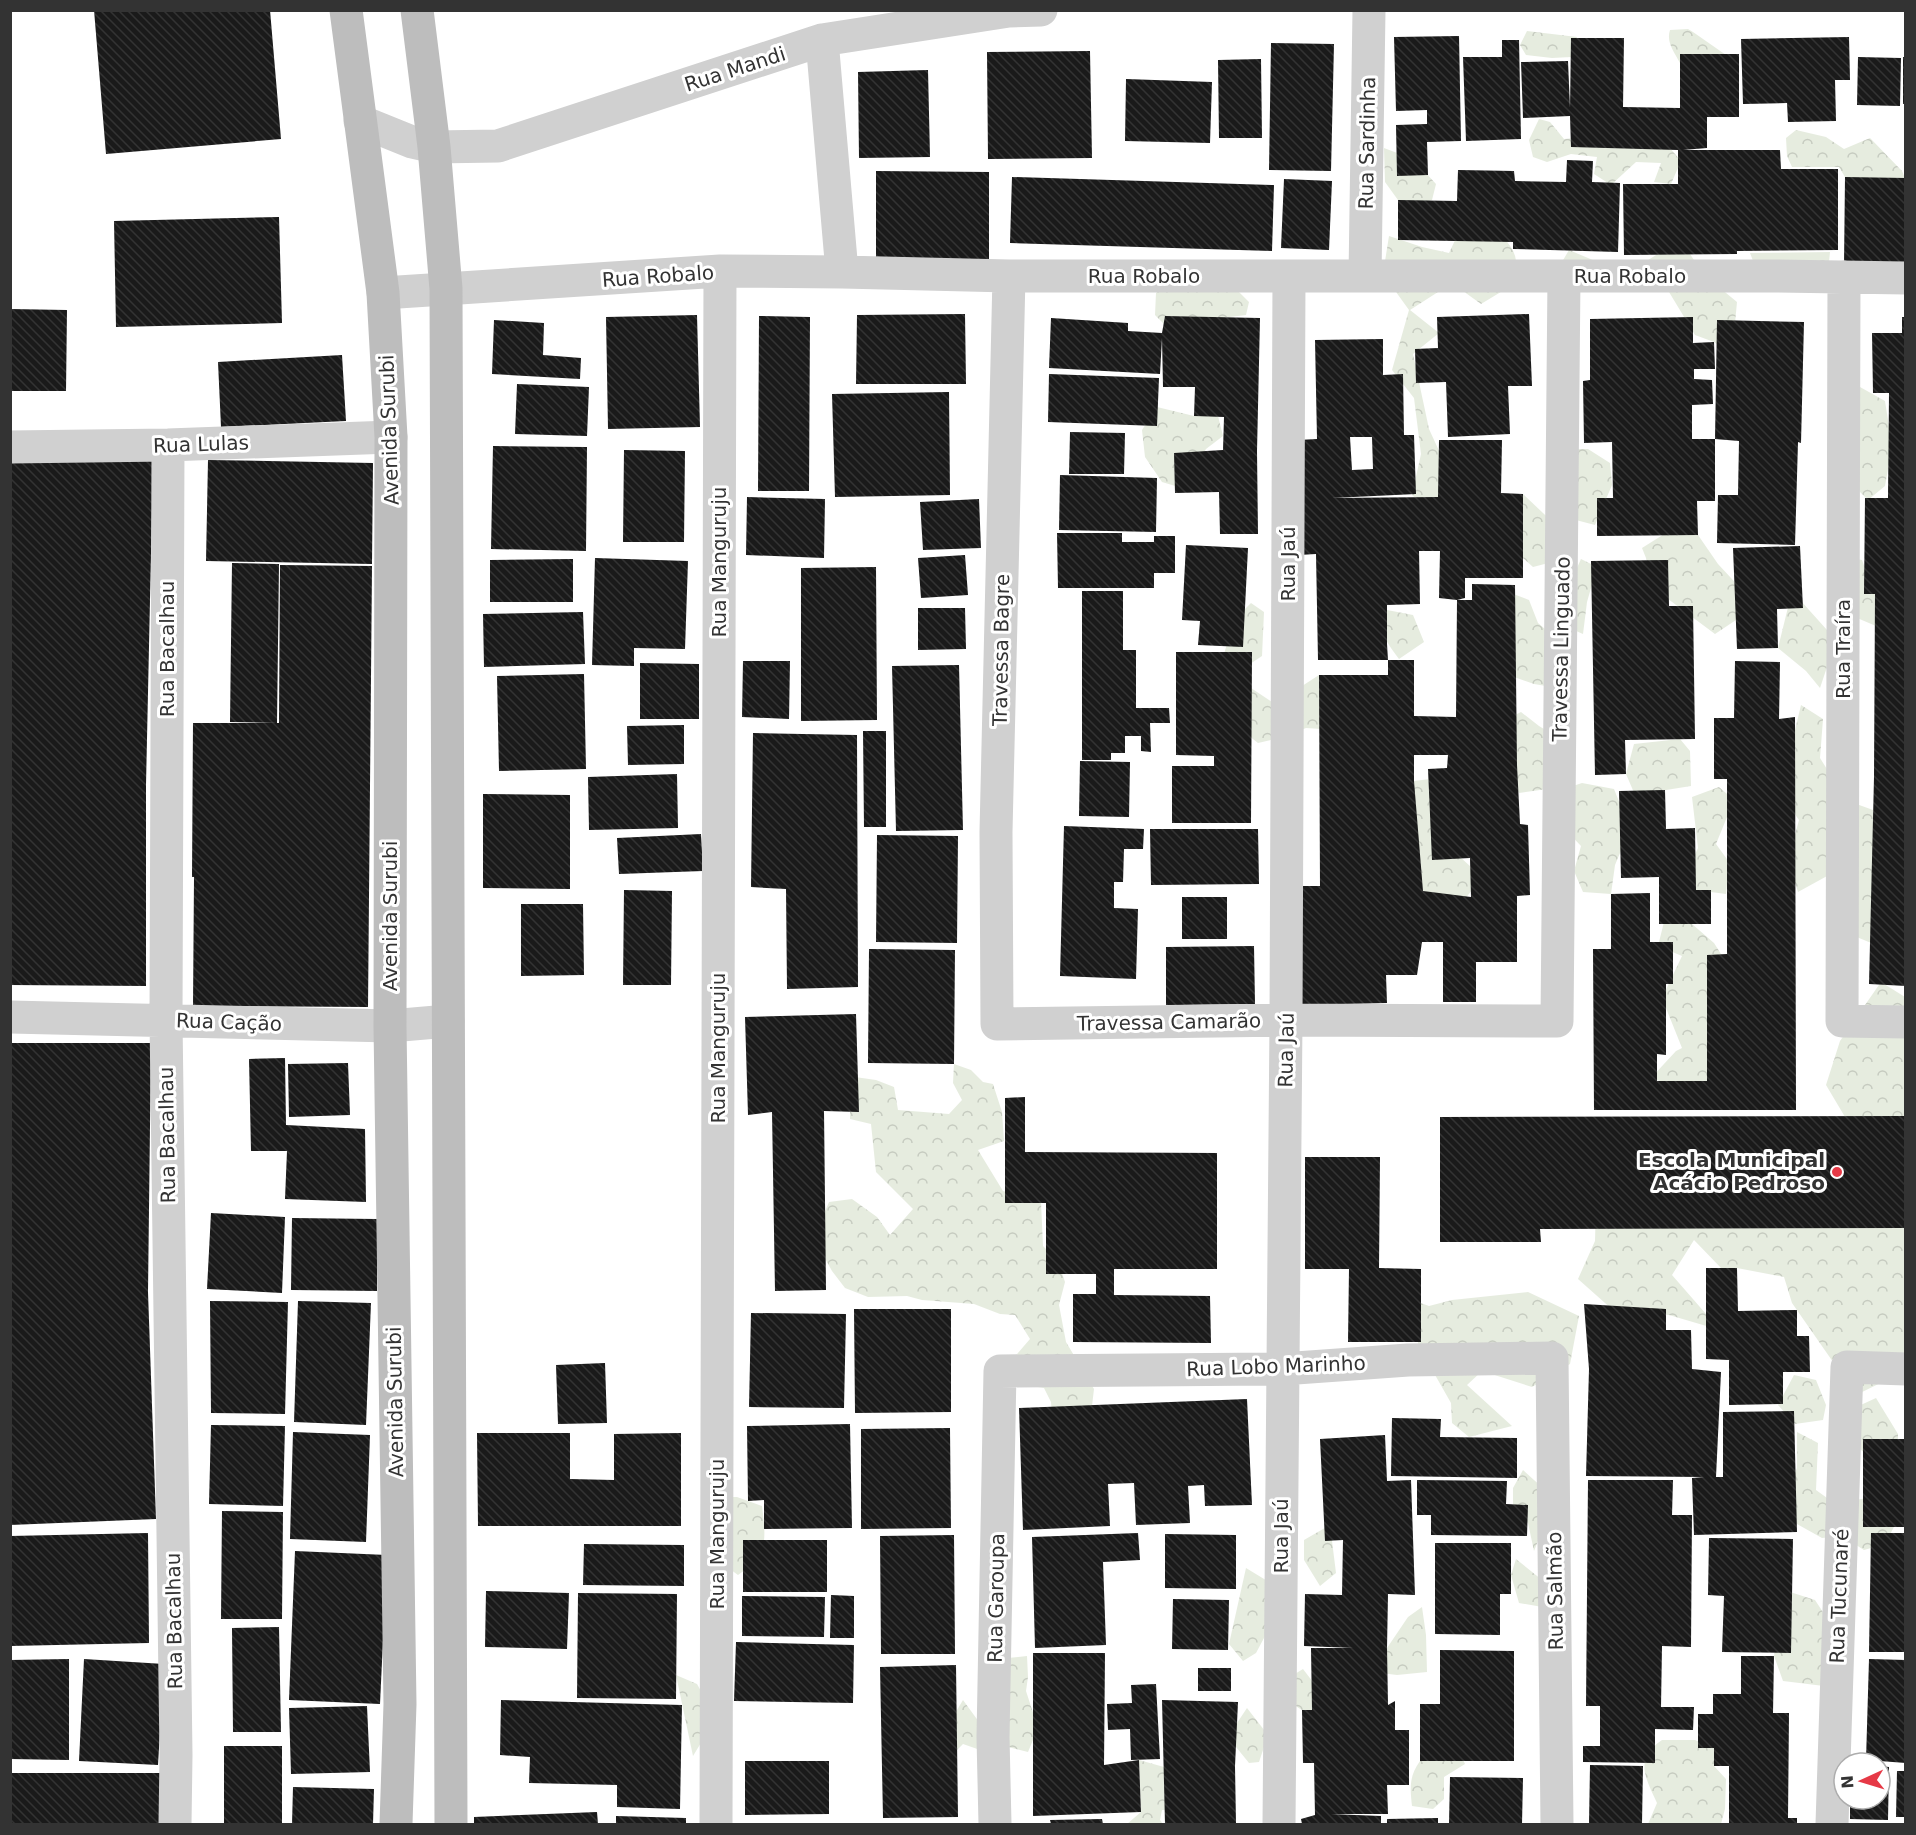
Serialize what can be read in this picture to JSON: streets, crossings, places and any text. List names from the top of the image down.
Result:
{
  "streets": {
    "street": [
      "Rua Mandi",
      "Rua Sardinha",
      "Rua Robalo",
      "Avenida Surubi",
      "Rua Lulas",
      "Rua Manguruju",
      "Rua Jaú",
      "Rua Bacalhau",
      "Travessa Linguado",
      "Rua Traíra",
      "Travessa Bagre",
      "Rua Cação",
      "Travessa Camarão",
      "Rua Lobo Marinho",
      "Rua Salmão",
      "Rua Tucunaré",
      "Rua Garoupa"
    ]
  },
  "crossings": [
    ["Rua Mandi", "Avenida Surubi"],
    ["Rua Sardinha", "Rua Robalo"],
    ["Rua Robalo", "Avenida Surubi"],
    ["Rua Robalo", "Rua Manguruju"],
    ["Rua Robalo", "Rua Jaú"],
    ["Rua Robalo", "Travessa Linguado"],
    ["Rua Robalo", "Rua Traíra"],
    ["Rua Robalo", "Travessa Bagre"],
    ["Avenida Surubi", "Rua Lulas"],
    ["Avenida Surubi", "Rua Cação"],
    ["Rua Lulas", "Rua Bacalhau"],
    ["Rua Jaú", "Travessa Camarão"],
    ["Rua Jaú", "Rua Lobo Marinho"],
    ["Rua Bacalhau", "Rua Cação"],
    ["Travessa Linguado", "Travessa Camarão"],
    ["Travessa Bagre", "Travessa Camarão"],
    ["Rua Lobo Marinho", "Rua Salmão"],
    ["Rua Lobo Marinho", "Rua Garoupa"]
  ],
  "places": ["Escola Municipal Acácio Pedroso"],
  "north": "left"
}
